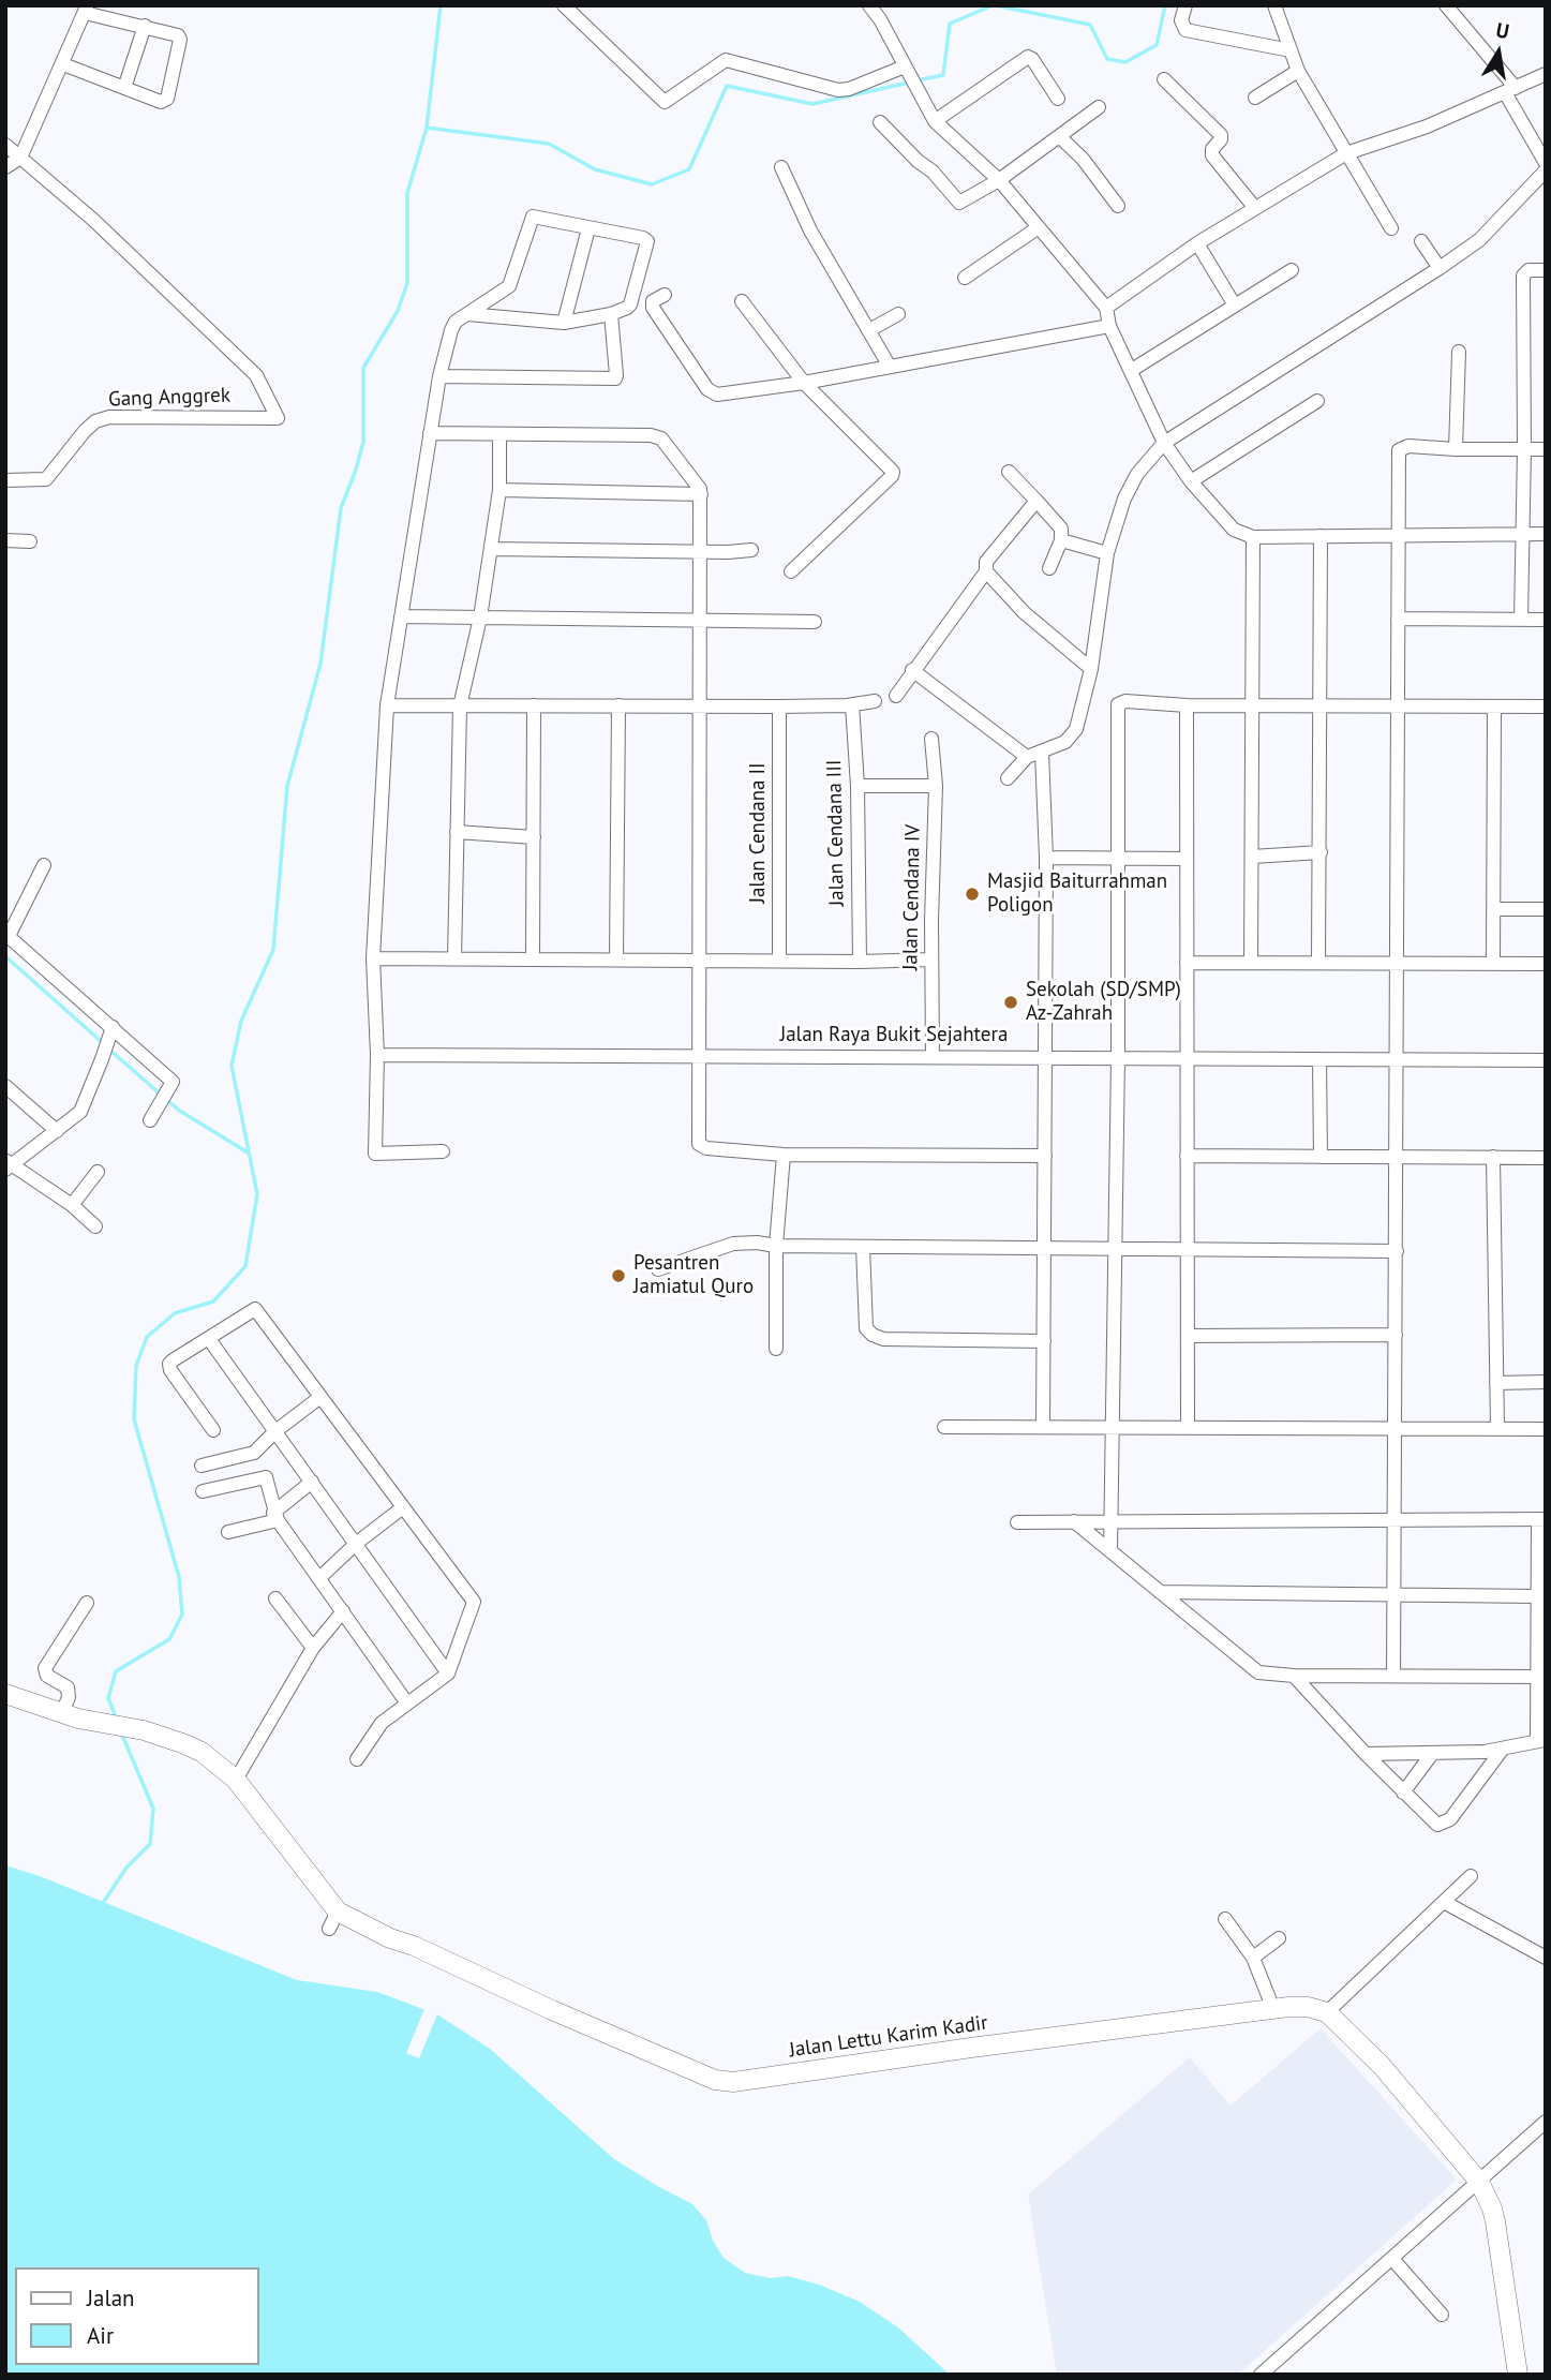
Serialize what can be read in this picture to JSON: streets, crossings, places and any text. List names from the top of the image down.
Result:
{
  "streets": {
    "street": [
      "Gang Anggrek",
      "Jalan Cendana II",
      "Jalan Cendana III",
      "Jalan Cendana IV",
      "Jalan Raya Bukit Sejahtera",
      "Jalan Lettu Karim Kadir"
    ]
  },
  "crossings": [
    ["Jalan Cendana IV", "Jalan Raya Bukit Sejahtera"]
  ],
  "places": ["Masjid Baiturrahman Poligon", "Sekolah (SD/SMP) Az-Zahrah", "Pesantren Jamiatul Quro"],
  "legend": ["Jalan", "Air"],
  "north": "top"
}
